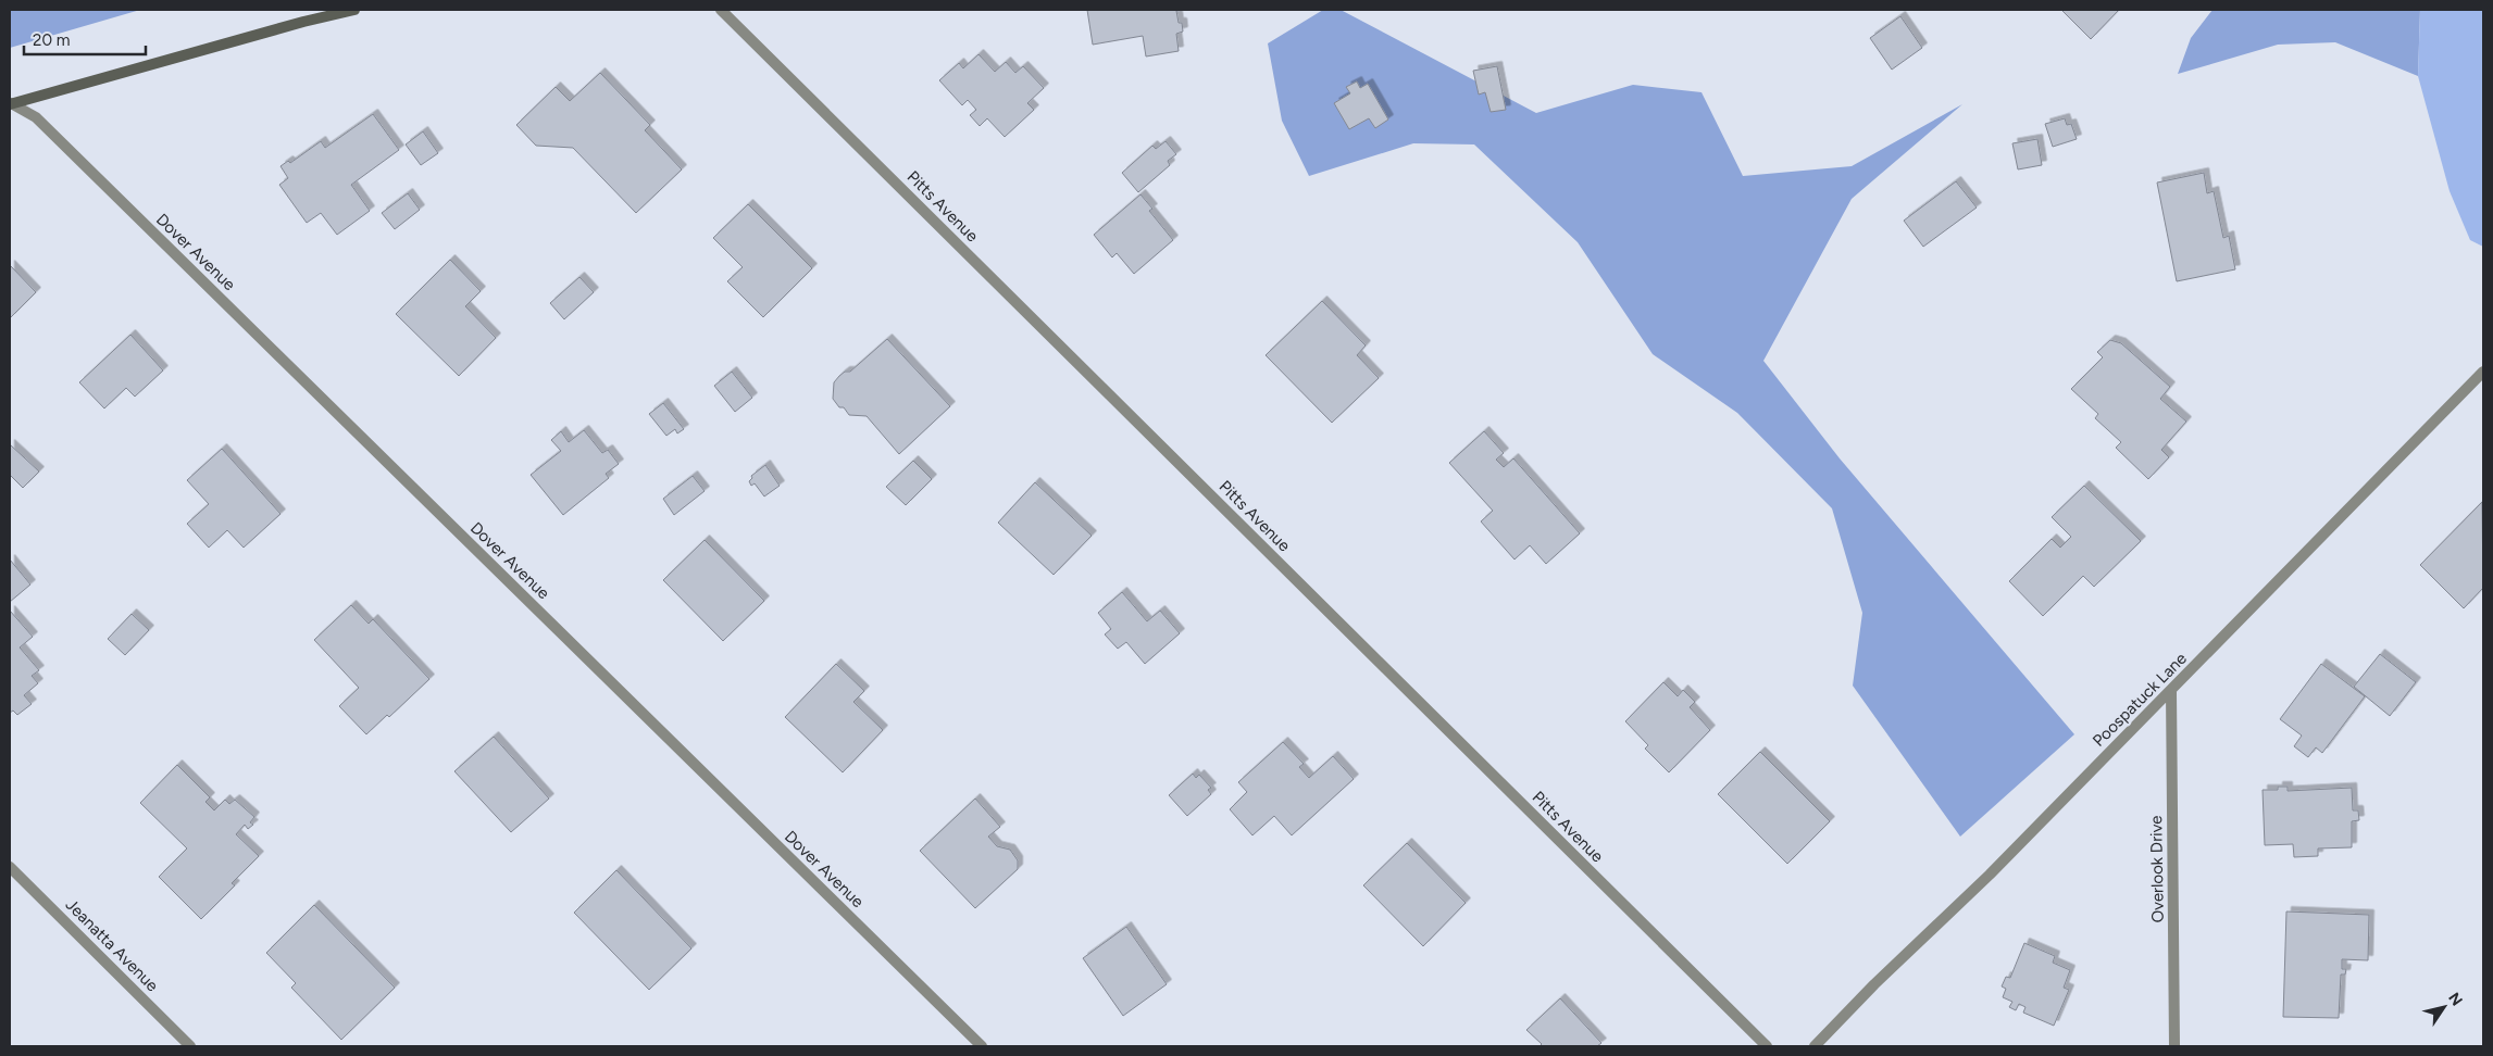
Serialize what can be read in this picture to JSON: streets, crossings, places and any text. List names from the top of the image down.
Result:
{
  "streets": {
    "street": [
      "Pitts Avenue",
      "Dover Avenue",
      "Poospatuck Lane",
      "Overlook Drive",
      "Jeanatta Avenue"
    ]
  },
  "crossings": [
    ["Poospatuck Lane", "Overlook Drive"]
  ],
  "scale_bar": "20 m",
  "north": "top right"
}
